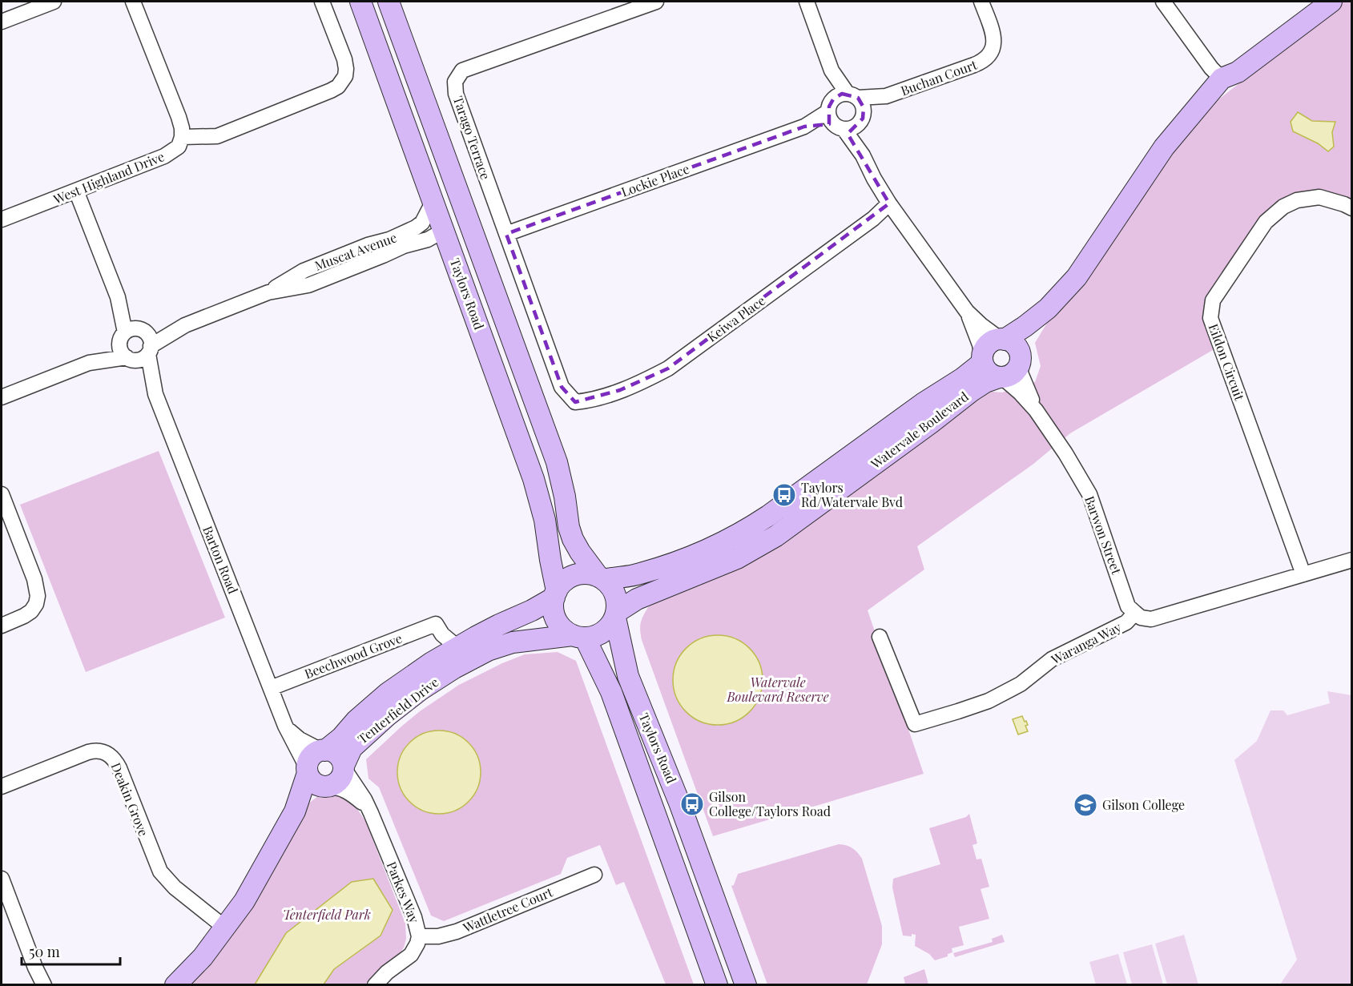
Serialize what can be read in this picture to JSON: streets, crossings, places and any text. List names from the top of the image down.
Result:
{
  "streets": {
    "street": [
      "Buchan Court",
      "Tarago Terrace",
      "West Highland Drive",
      "Lockie Place",
      "Muscat Avenue",
      "Taylors Road",
      "Keiwa Place",
      "Eildon Circuit",
      "Watervale Boulevard",
      "Barwon Street",
      "Barton Road",
      "Waranga Way",
      "Beechwood Grove",
      "Tenterfield Drive",
      "Deakin Grove",
      "Parkes Way",
      "Wattletree Court"
    ]
  },
  "crossings": [
    ["Buchan Court", "Lockie Place"],
    ["Tarago Terrace", "Lockie Place"],
    ["Tarago Terrace", "Keiwa Place"],
    ["Muscat Avenue", "Taylors Road"],
    ["Muscat Avenue", "Barton Road"],
    ["Taylors Road", "Watervale Boulevard"],
    ["Taylors Road", "Tenterfield Drive"],
    ["Eildon Circuit", "Waranga Way"],
    ["Watervale Boulevard", "Barwon Street"],
    ["Watervale Boulevard", "Tenterfield Drive"],
    ["Barwon Street", "Waranga Way"],
    ["Barton Road", "Beechwood Grove"],
    ["Barton Road", "Tenterfield Drive"],
    ["Barton Road", "Parkes Way"],
    ["Beechwood Grove", "Tenterfield Drive"],
    ["Tenterfield Drive", "Parkes Way"],
    ["Parkes Way", "Wattletree Court"]
  ],
  "parks": ["Watervale Boulevard Reserve", "Tenterfield Park"],
  "places": {
    "bus stop": ["Taylors Rd/Watervale Bvd", "Gilson College/Taylors Road"],
    "school or university": ["Gilson College"]
  },
  "scale_bar": "50 m"
}
